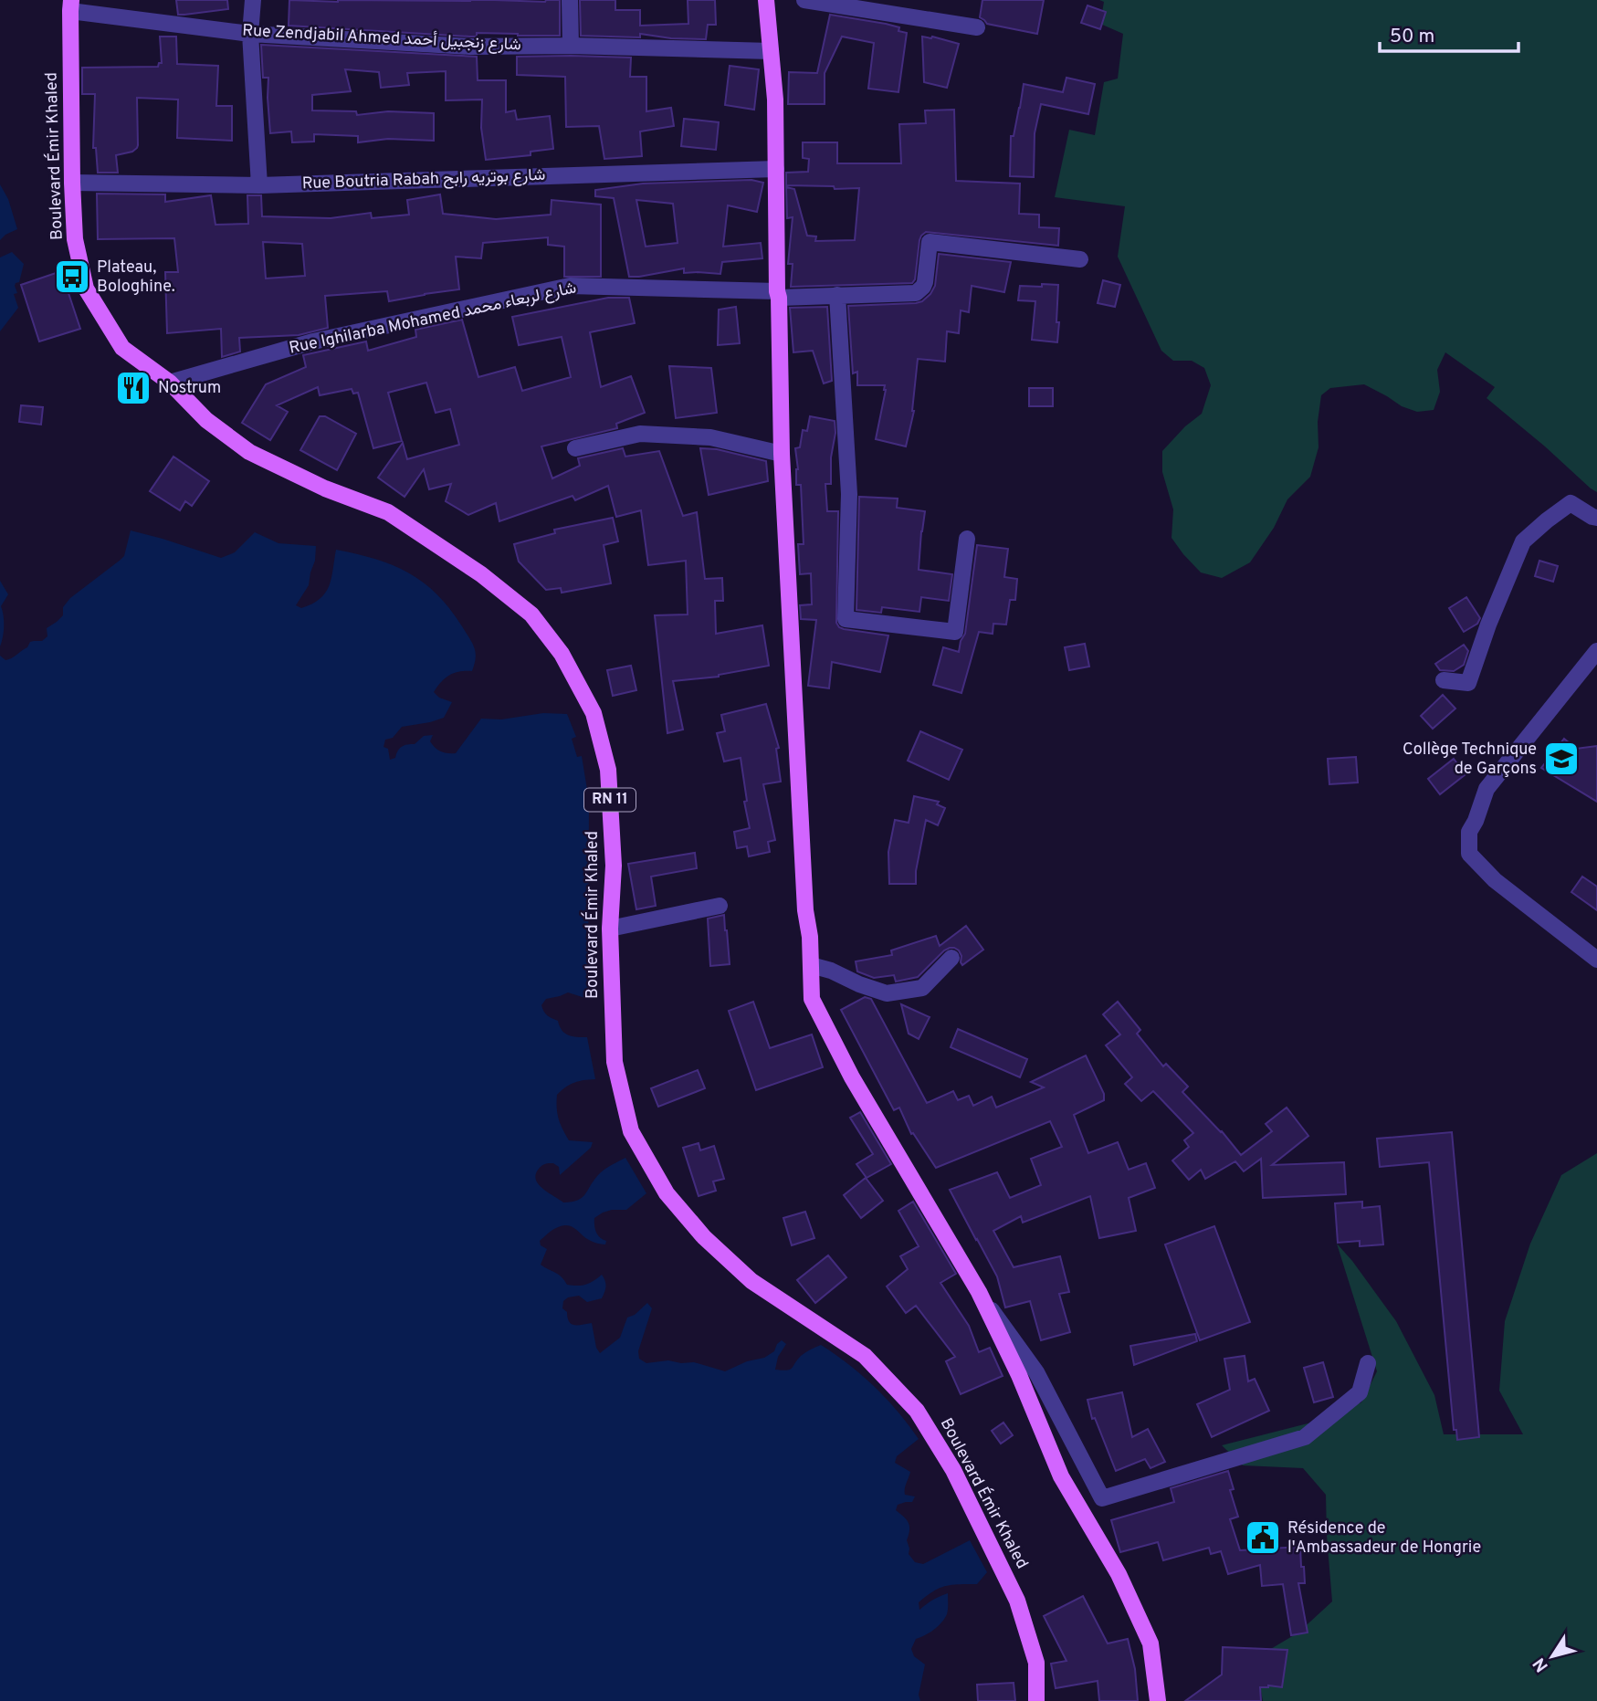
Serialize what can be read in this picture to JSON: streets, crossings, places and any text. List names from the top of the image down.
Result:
{
  "streets": {
    "main road": ["Boulevard Émir Khaled", "RN 11"],
    "street": ["Rue Zendjabil Ahmed شارع زنجبيل أحمد", "Rue Boutria Rabah شارع بوتريه رابح", "Rue Ighilarba Mohamed شارع لربعاء محمد"]
  },
  "crossings": [
    ["Rue Zendjabil Ahmed شارع زنجبيل أحمد", "Boulevard Émir Khaled"],
    ["Boulevard Émir Khaled", "Rue Boutria Rabah شارع بوتريه رابح"],
    ["Boulevard Émir Khaled", "Rue Ighilarba Mohamed شارع لربعاء محمد"]
  ],
  "places": {
    "bus stop": ["Plateau, Bologhine."],
    "restaurant": ["Nostrum"],
    "school or university": ["Collège Technique de Garçons"],
    "public building": ["Résidence de l'Ambassadeur de Hongrie"]
  },
  "scale_bar": "50 m",
  "north": "bottom left"
}
